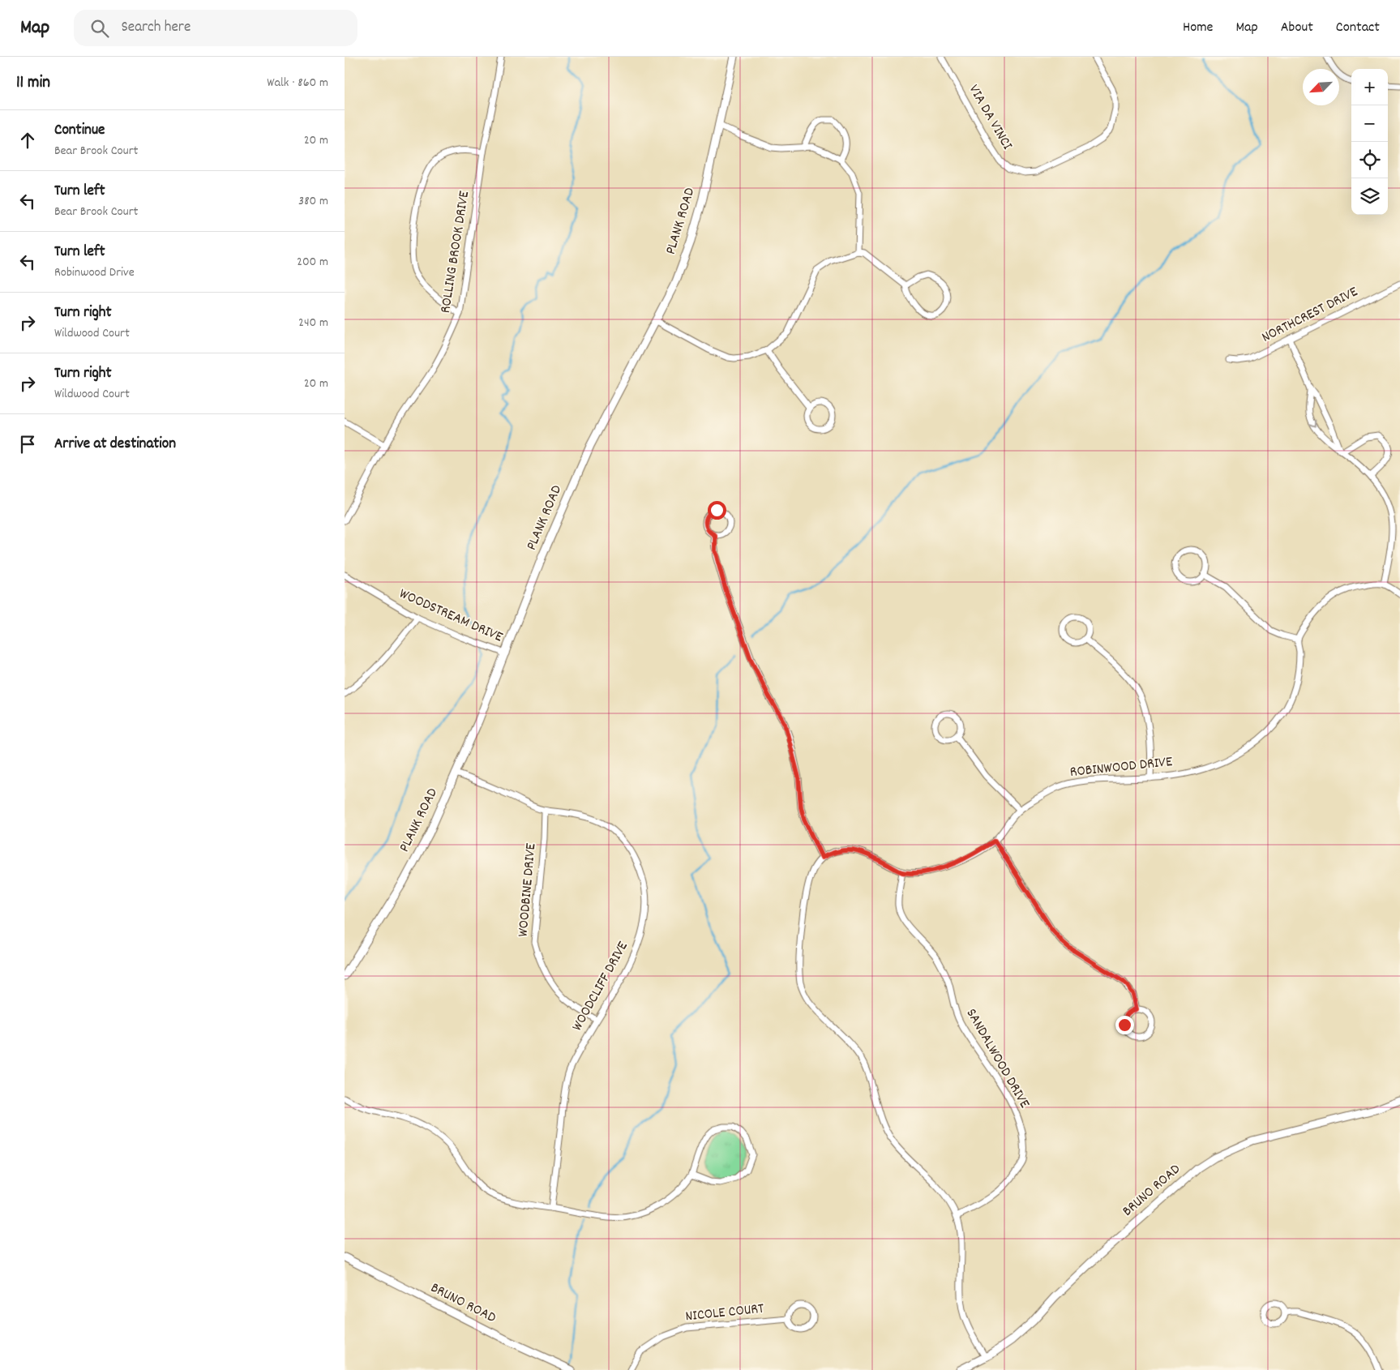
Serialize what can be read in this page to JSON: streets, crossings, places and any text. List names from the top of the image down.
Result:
{
  "streets": {
    "street": [
      "VIA DA VINCI",
      "PLANK ROAD",
      "ROLLING BROOK DRIVE",
      "NORTHCREST DRIVE",
      "WOODSTREAM DRIVE",
      "ROBINWOOD DRIVE",
      "WOODBINE DRIVE",
      "WOODCLIFF DRIVE",
      "SANDALWOOD DRIVE",
      "BRUNO ROAD",
      "NICOLE COURT"
    ]
  },
  "crossings": [
    ["PLANK ROAD", "WOODSTREAM DRIVE"],
    ["PLANK ROAD", "WOODCLIFF DRIVE"],
    ["ROBINWOOD DRIVE", "SANDALWOOD DRIVE"],
    ["WOODBINE DRIVE", "WOODCLIFF DRIVE"]
  ],
  "north": "bottom left",
  "page": {
    "header": "Map",
    "search": "Search here",
    "nav": [
      "Home",
      "Map",
      "About",
      "Contact"
    ],
    "heading": ["11 min", "Walk · 860 m"],
    "map_buttons": ["+", "−"],
    "list": [
      ["Continue", "Bear Brook Court", "20 m"],
      ["Turn left", "Bear Brook Court", "380 m"],
      ["Turn left", "Robinwood Drive", "200 m"],
      ["Turn right", "Wildwood Court", "240 m"],
      ["Turn right", "Wildwood Court", "20 m"],
      "Arrive at destination"
    ]
  }
}
